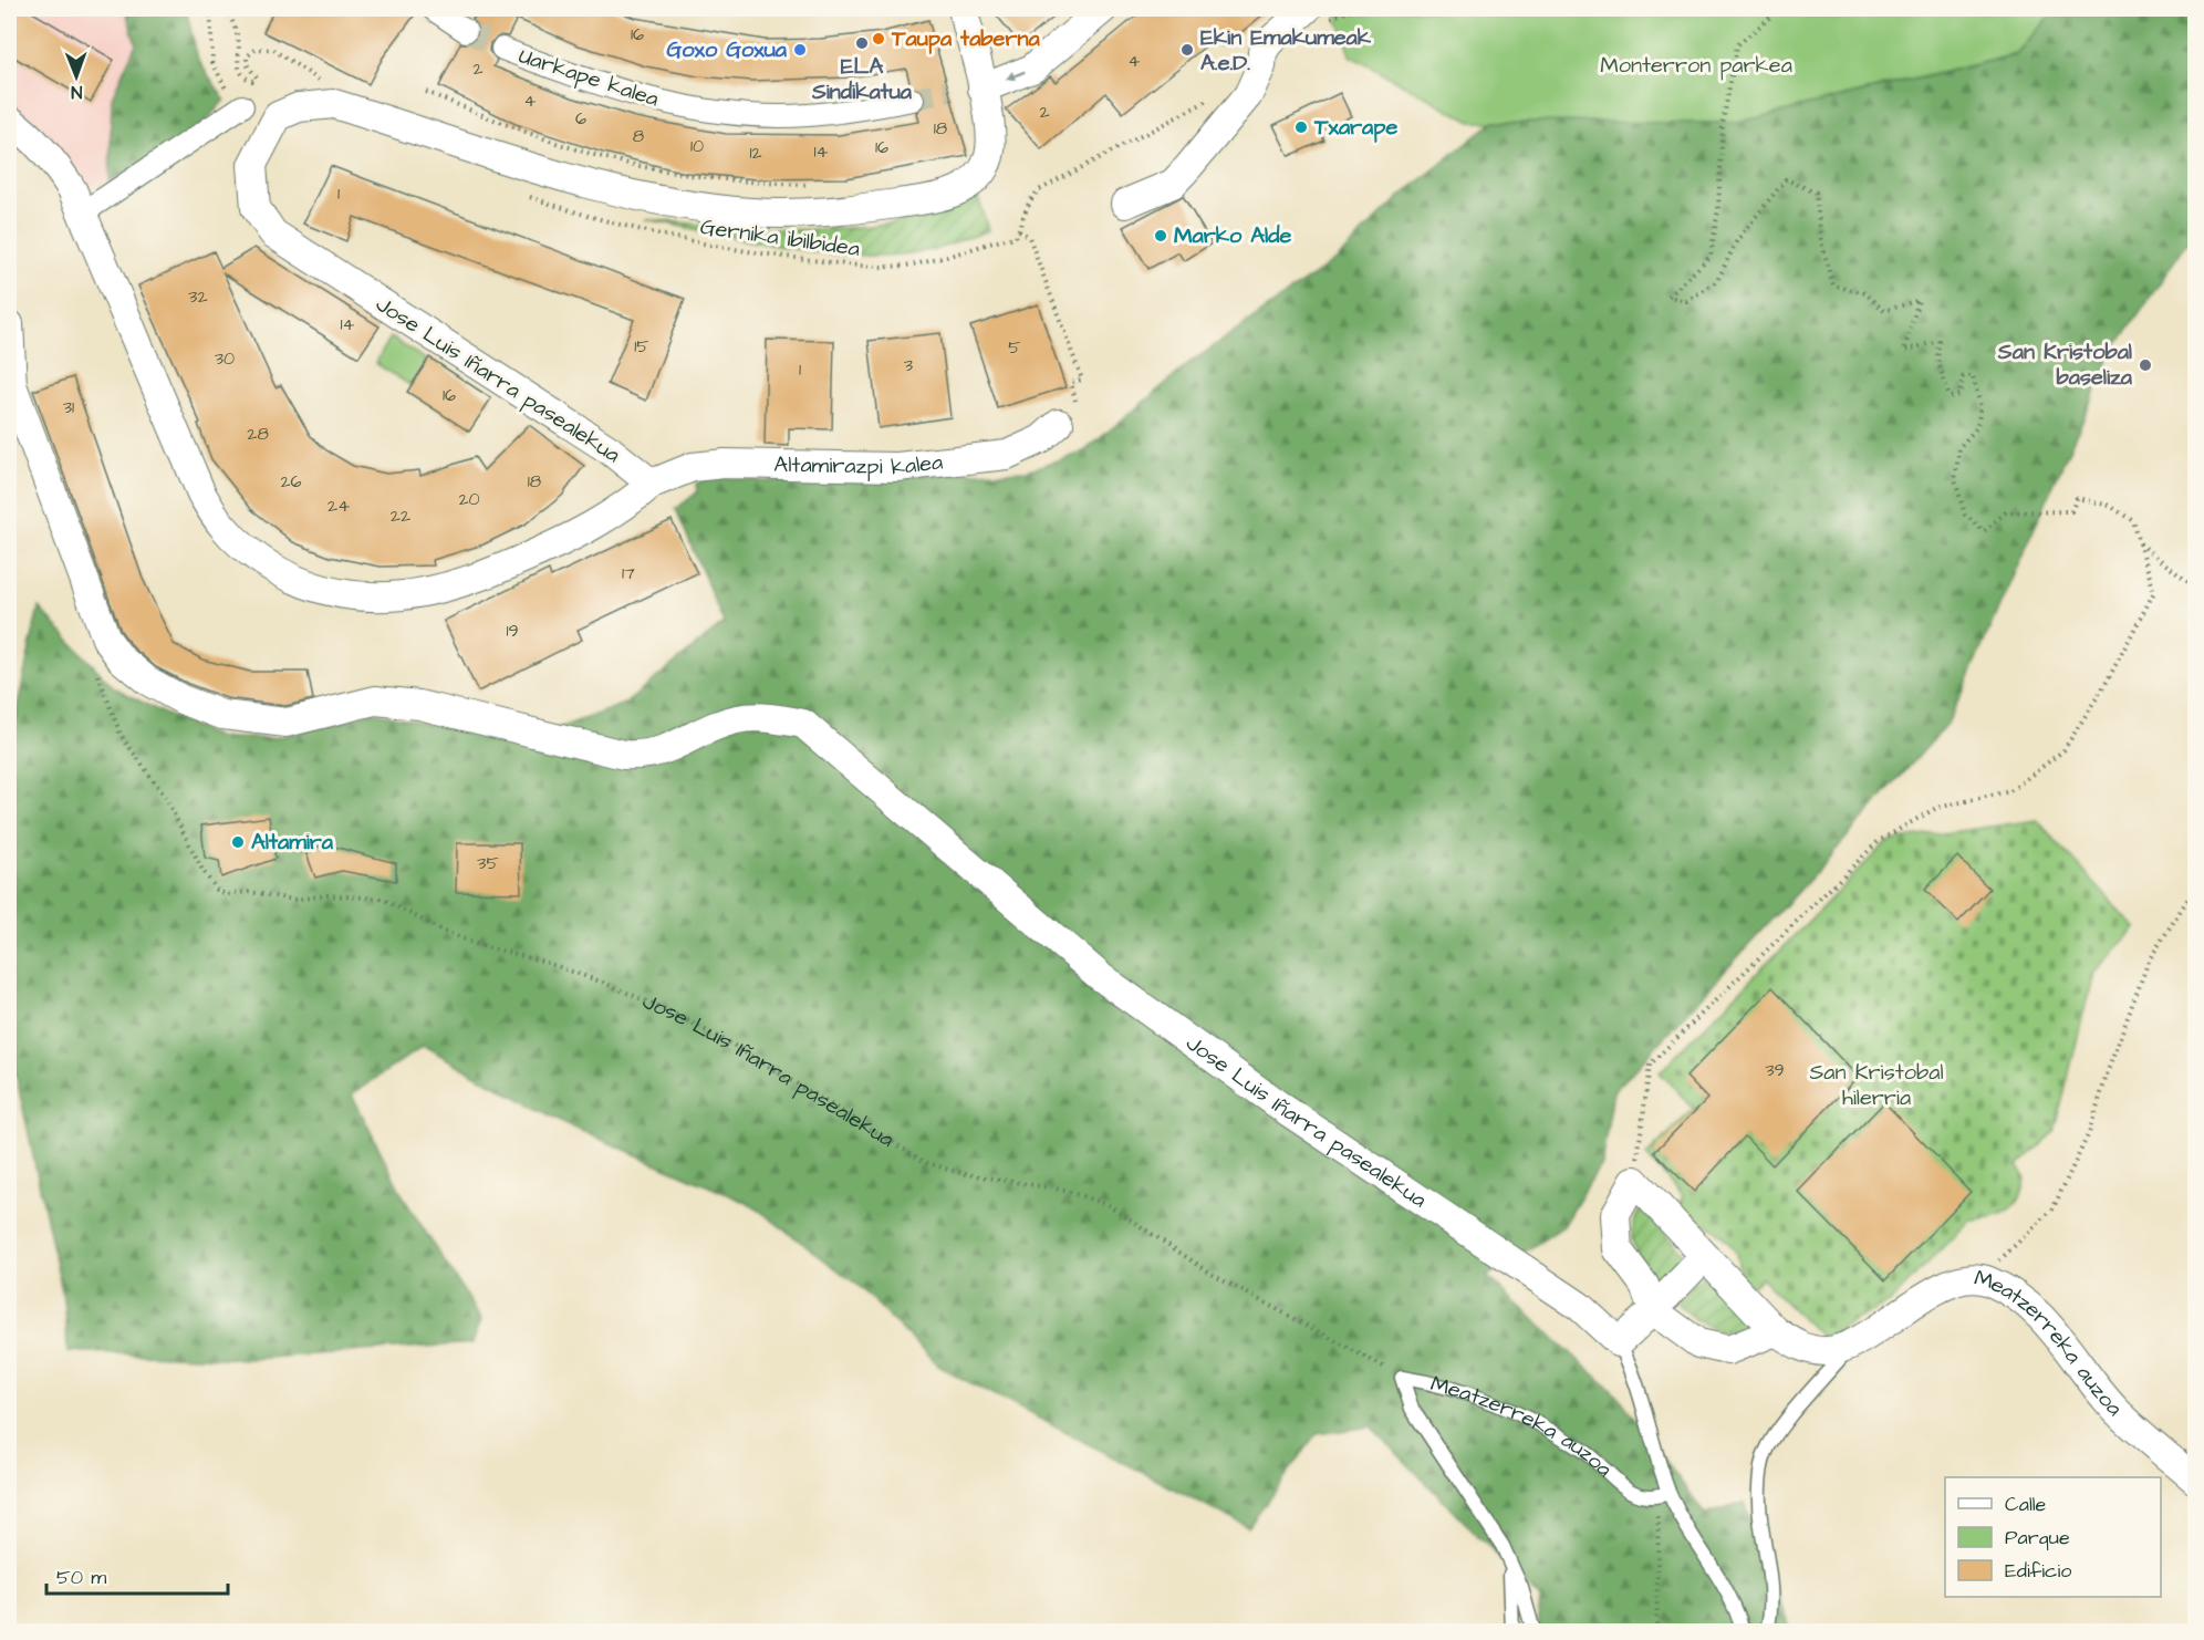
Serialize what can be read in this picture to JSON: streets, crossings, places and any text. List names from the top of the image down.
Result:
{
  "streets": {
    "street": [
      "Uarkape kalea",
      "Jose Luis Iñarra pasealekua",
      "Altamirazpi kalea",
      "Meatzerreka auzoa"
    ],
    "path": ["Gernika ibilbidea"]
  },
  "crossings": [
    ["Jose Luis Iñarra pasealekua", "Altamirazpi kalea"],
    ["Jose Luis Iñarra pasealekua", "Meatzerreka auzoa"]
  ],
  "parks": ["Monterron parkea", "San Kristobal hilerria"],
  "places": [
    "Taupa taberna",
    "ELA Sindikatua",
    "Goxo Goxua",
    "Ekin Emakumeak A.e.D.",
    "Txarape",
    "Marko Alde",
    "San Kristobal baseliza",
    "Altamira"
  ],
  "house_numbers": [
    "16",
    "4",
    "2",
    "4",
    "2",
    "6",
    "18",
    "8",
    "10",
    "16",
    "14",
    "12",
    "1",
    "32",
    "14",
    "15",
    "5",
    "30",
    "3",
    "1",
    "16",
    "31",
    "28",
    "26",
    "18",
    "20",
    "24",
    "22",
    "17",
    "19",
    "35",
    "39"
  ],
  "legend": ["Calle", "Parque", "Edificio"],
  "scale_bar": "50 m",
  "north": "bottom"
}
